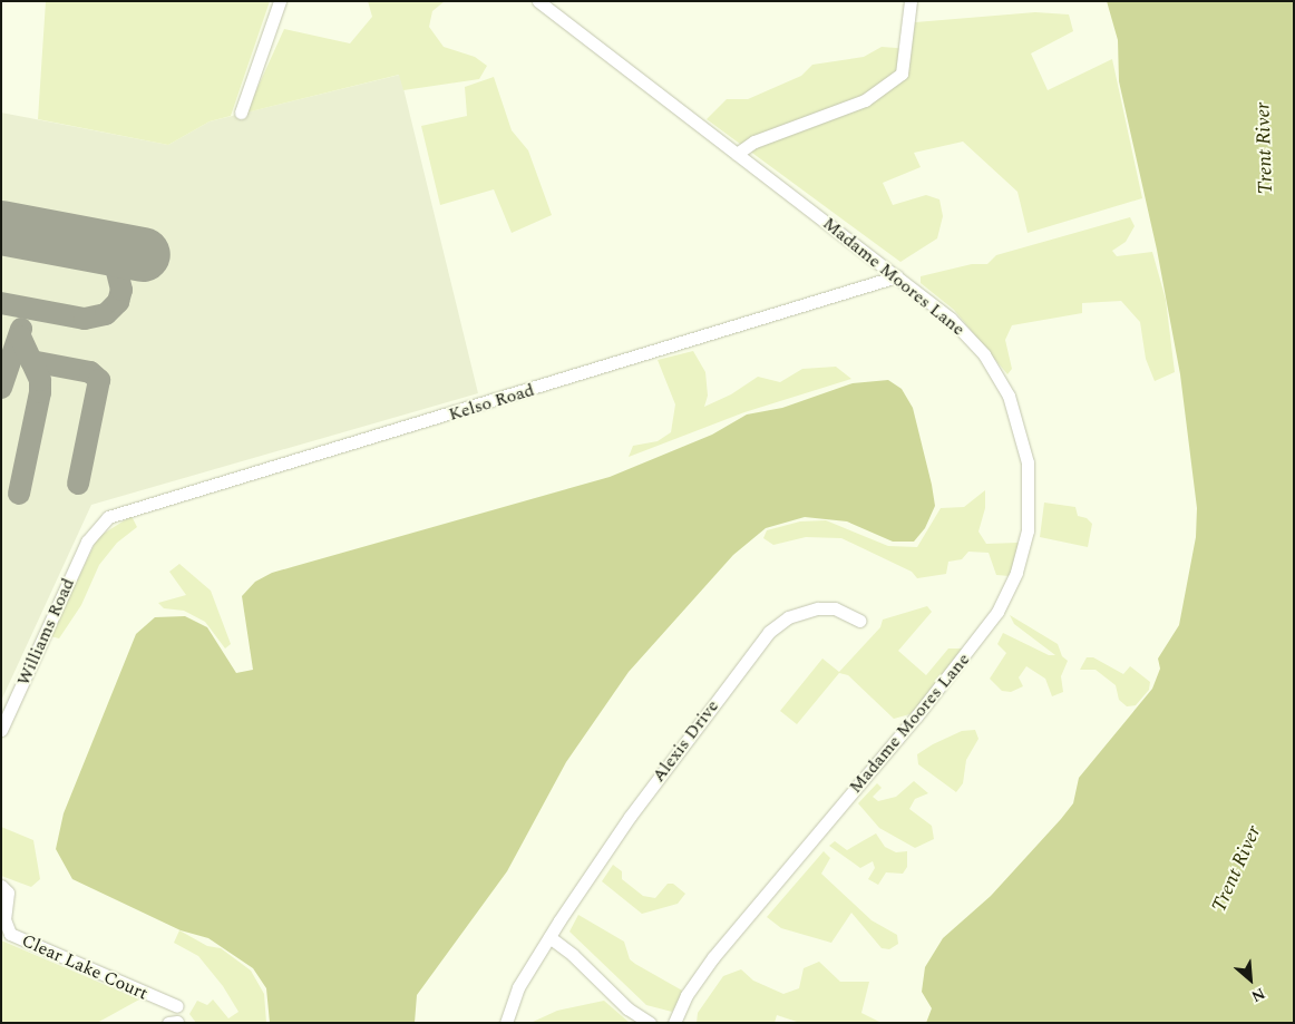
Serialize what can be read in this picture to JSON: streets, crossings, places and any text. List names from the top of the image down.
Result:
{
  "streets": {
    "street": [
      "Madame Moores Lane",
      "Kelso Road",
      "Williams Road",
      "Alexis Drive",
      "Clear Lake Court"
    ]
  },
  "crossings": [
    ["Madame Moores Lane", "Kelso Road"],
    ["Kelso Road", "Williams Road"]
  ],
  "water": ["Trent River"],
  "north": "bottom right"
}
